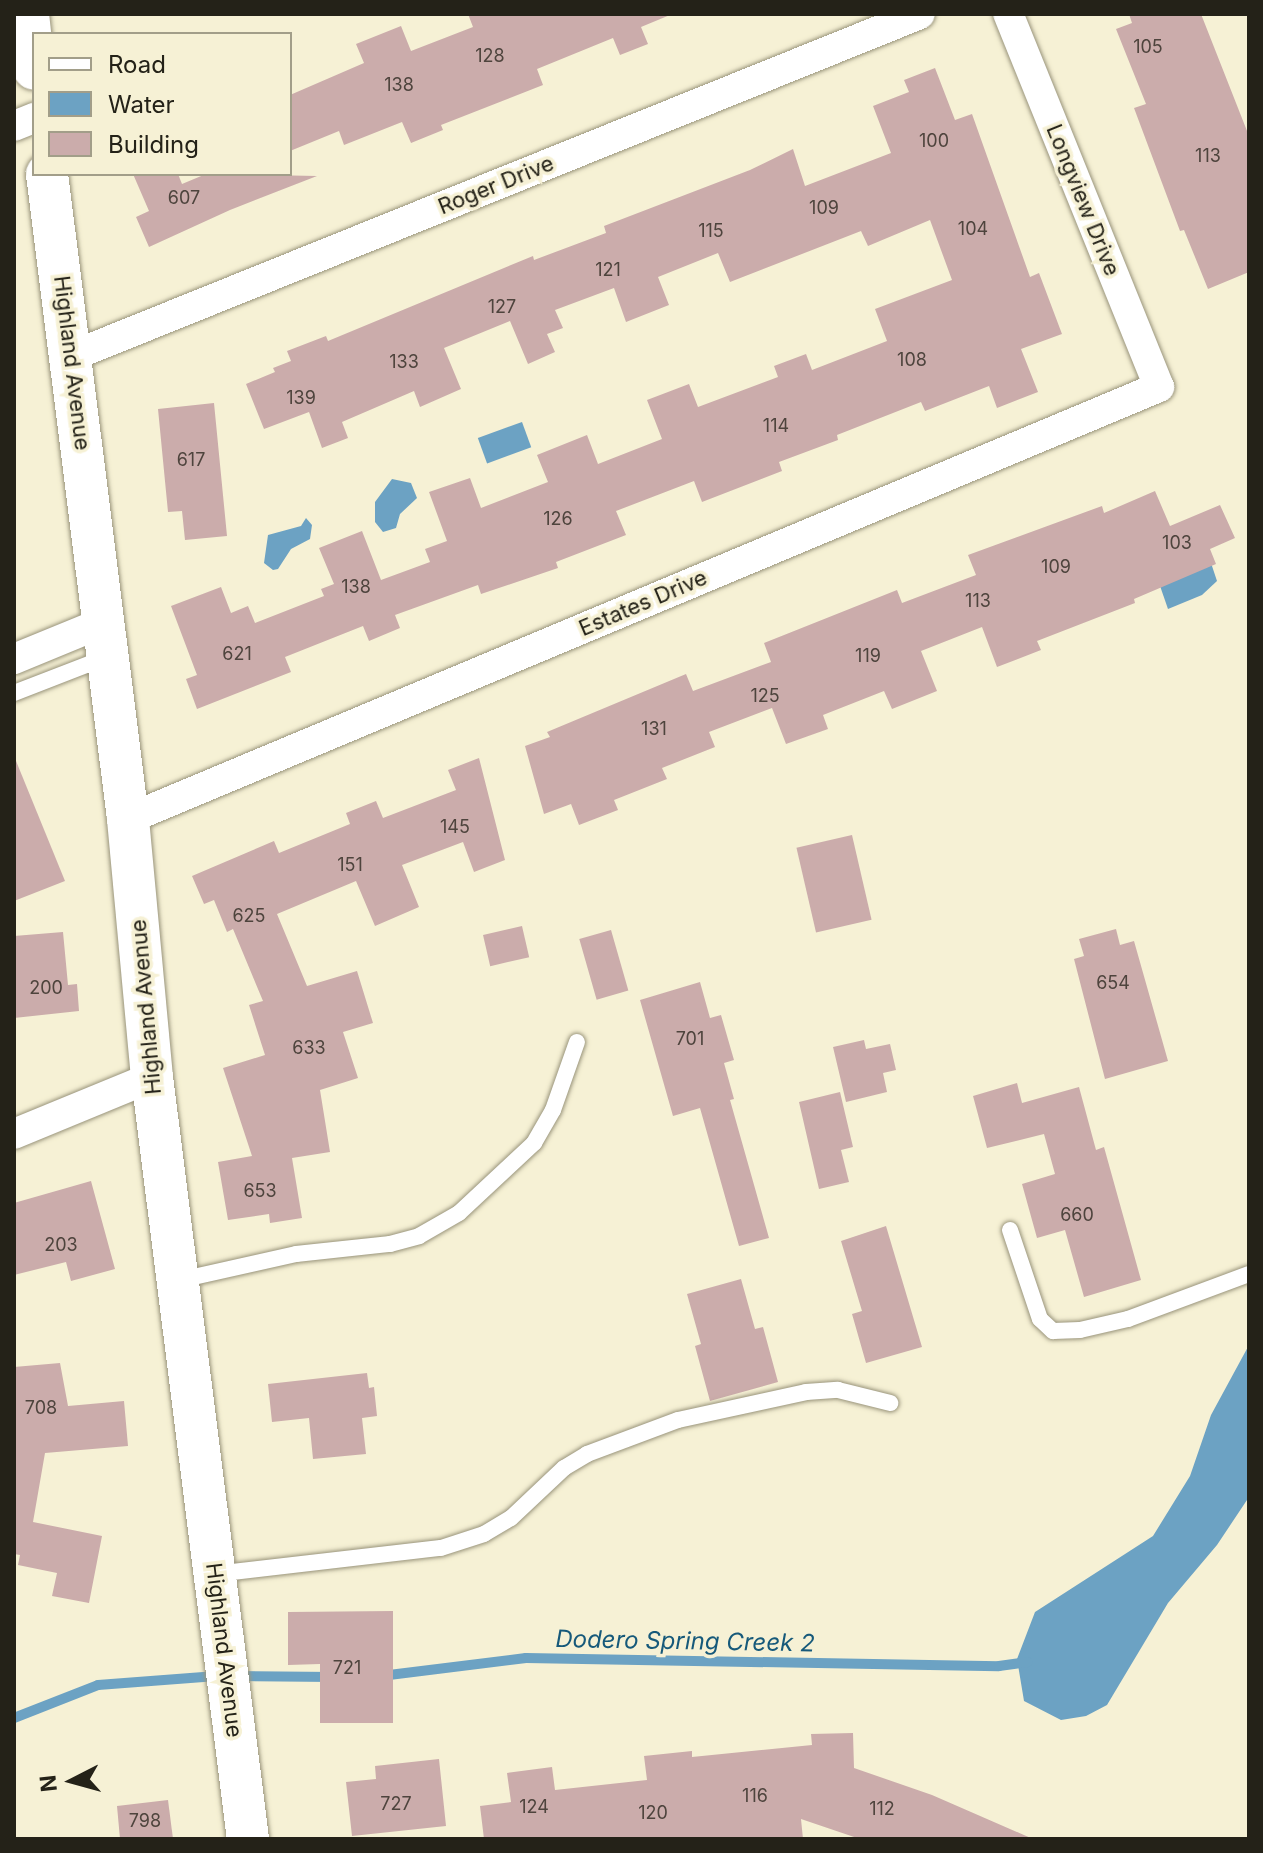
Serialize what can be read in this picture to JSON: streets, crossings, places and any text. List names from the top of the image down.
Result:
{
  "streets": {
    "street": [
      "Roger Drive",
      "Longview Drive",
      "Highland Avenue",
      "Estates Drive"
    ]
  },
  "crossings": [
    ["Roger Drive", "Highland Avenue"],
    ["Longview Drive", "Estates Drive"],
    ["Highland Avenue", "Estates Drive"]
  ],
  "water": ["Dodero Spring Creek 2"],
  "house_numbers": [
    "105",
    "128",
    "138",
    "100",
    "113",
    "607",
    "109",
    "104",
    "115",
    "121",
    "127",
    "108",
    "133",
    "139",
    "114",
    "617",
    "126",
    "103",
    "109",
    "138",
    "113",
    "621",
    "119",
    "125",
    "131",
    "145",
    "151",
    "625",
    "654",
    "200",
    "701",
    "633",
    "653",
    "660",
    "203",
    "708",
    "721",
    "116",
    "727",
    "124",
    "112",
    "120",
    "798"
  ],
  "legend": ["Road", "Water", "Building"],
  "north": "left"
}
